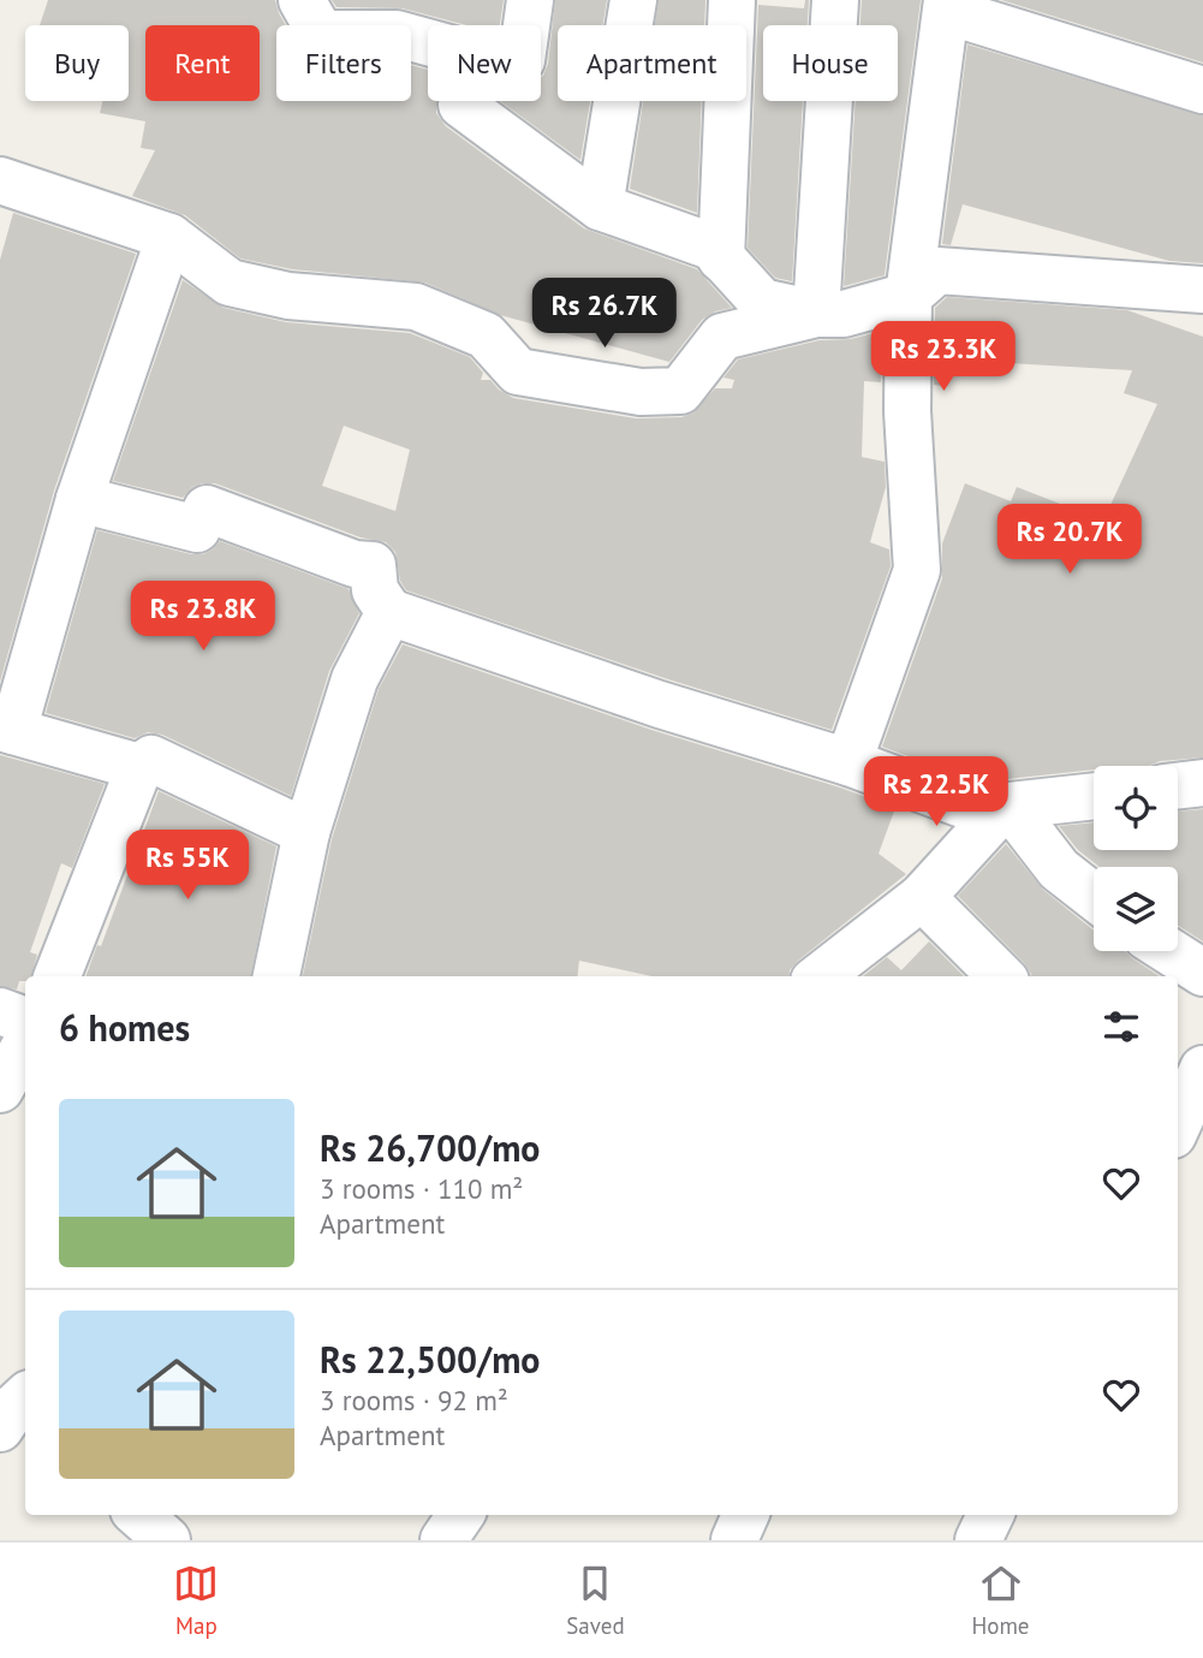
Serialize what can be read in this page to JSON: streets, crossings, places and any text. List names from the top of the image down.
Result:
{
  "page": {
    "chip": [
      "Buy",
      "Rent",
      "Filters",
      "New",
      "Apartment",
      "House"
    ],
    "price": [
      "Rs 26.7K",
      "Rs 23.3K",
      "Rs 20.7K",
      "Rs 23.8K",
      "Rs 22.5K",
      "Rs 55K"
    ],
    "heading": "6 homes",
    "list": [
      {
        "name": "Rs 26,700/mo",
        "note": "3 rooms · 110 m² · Apartment"
      },
      {
        "name": "Rs 22,500/mo",
        "note": "3 rooms · 92 m² · Apartment"
      }
    ],
    "tabs": ["Map", "Saved", "Home"]
  }
}
